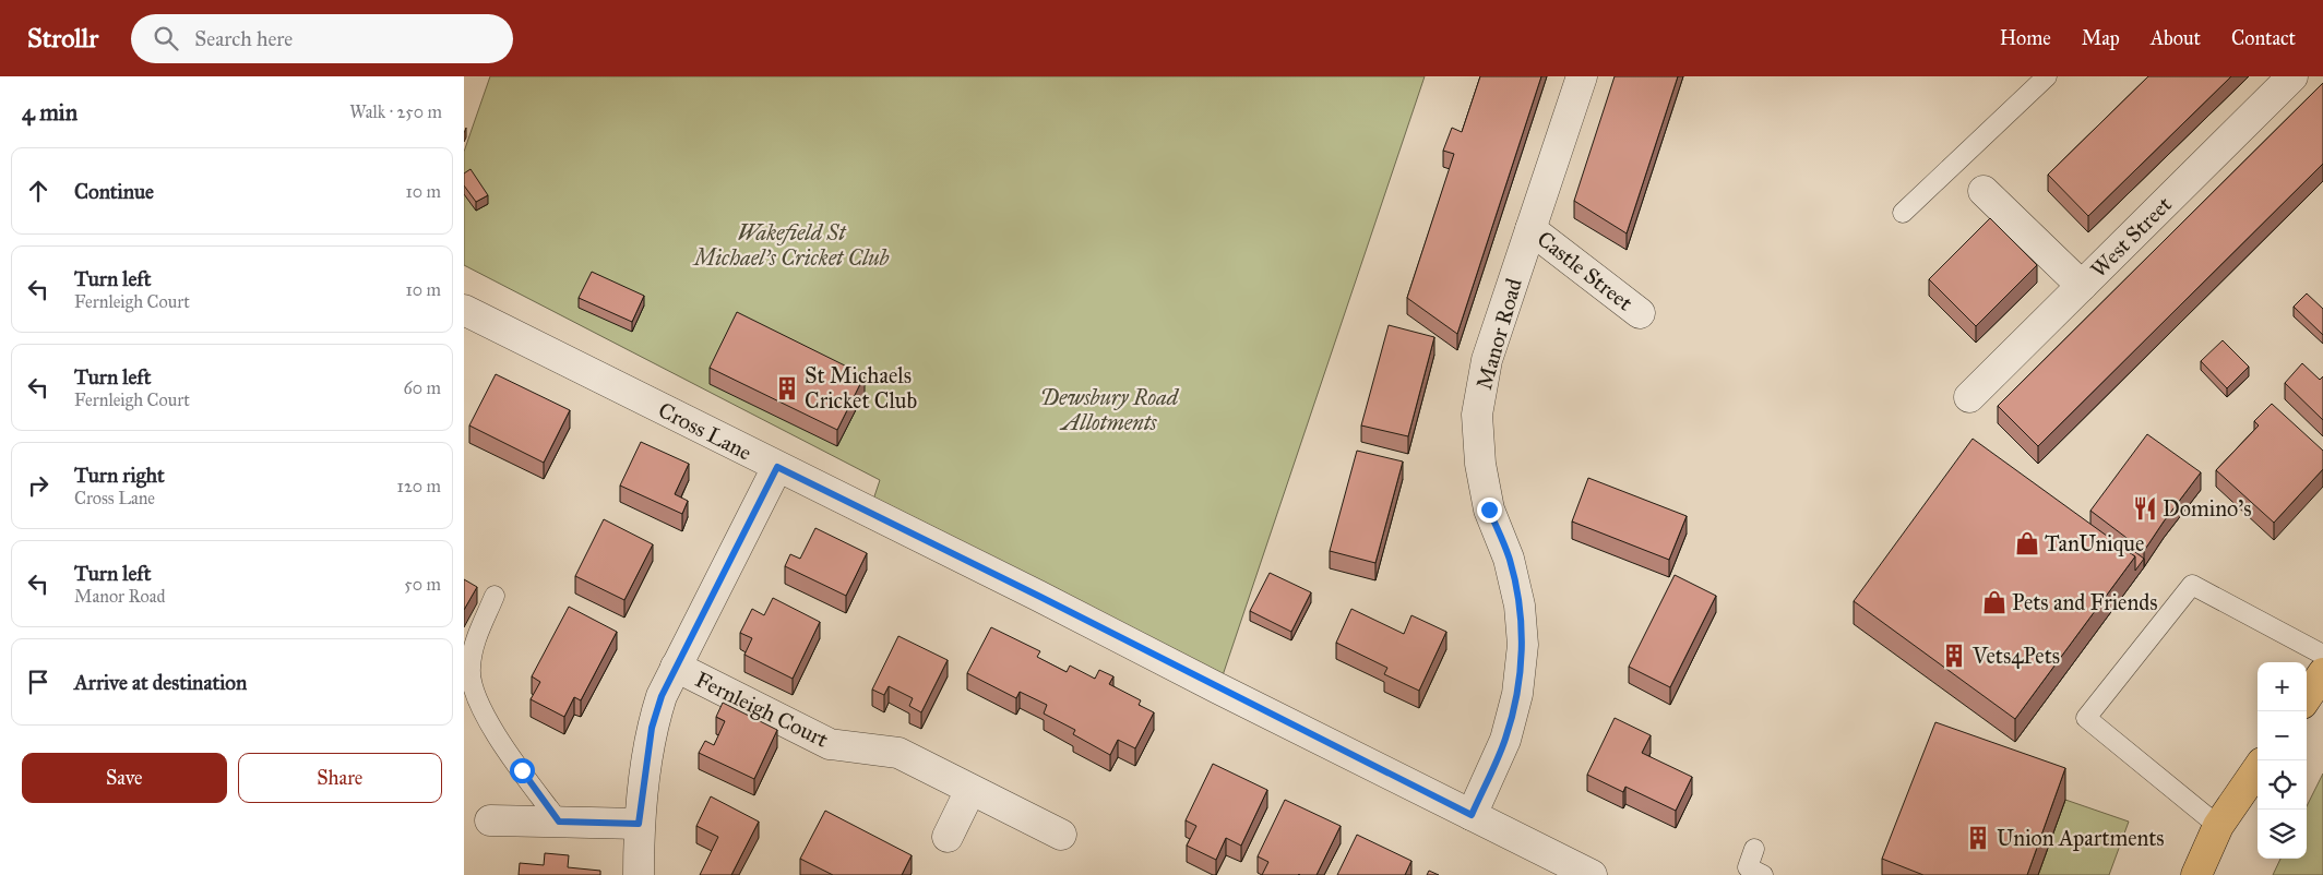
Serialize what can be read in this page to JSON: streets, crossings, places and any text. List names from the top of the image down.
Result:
{
  "streets": {
    "street": [
      "West Street",
      "Castle Street",
      "Manor Road",
      "Cross Lane",
      "Fernleigh Court"
    ]
  },
  "crossings": [
    ["Castle Street", "Manor Road"],
    ["Manor Road", "Cross Lane"],
    ["Cross Lane", "Fernleigh Court"]
  ],
  "parks": ["Wakefield St Michael's Cricket Club", "Dewsbury Road Allotments"],
  "places": {
    "building": ["St Michaels Cricket Club", "Vets4Pets", "Union Apartments"],
    "restaurant": ["Domino's"],
    "shop": ["TanUnique", "Pets and Friends"]
  },
  "page": {
    "header": "Strollr",
    "search": "Search here",
    "nav": [
      "Home",
      "Map",
      "About",
      "Contact"
    ],
    "heading": ["4 min", "Walk · 250 m"],
    "list": [
      ["Continue", "10 m"],
      ["Turn left", "Fernleigh Court", "10 m"],
      ["Turn left", "Fernleigh Court", "60 m"],
      ["Turn right", "Cross Lane", "120 m"],
      ["Turn left", "Manor Road", "50 m"],
      "Arrive at destination"
    ],
    "map_buttons": ["+", "−"],
    "buttons": ["Save", "Share"]
  }
}
